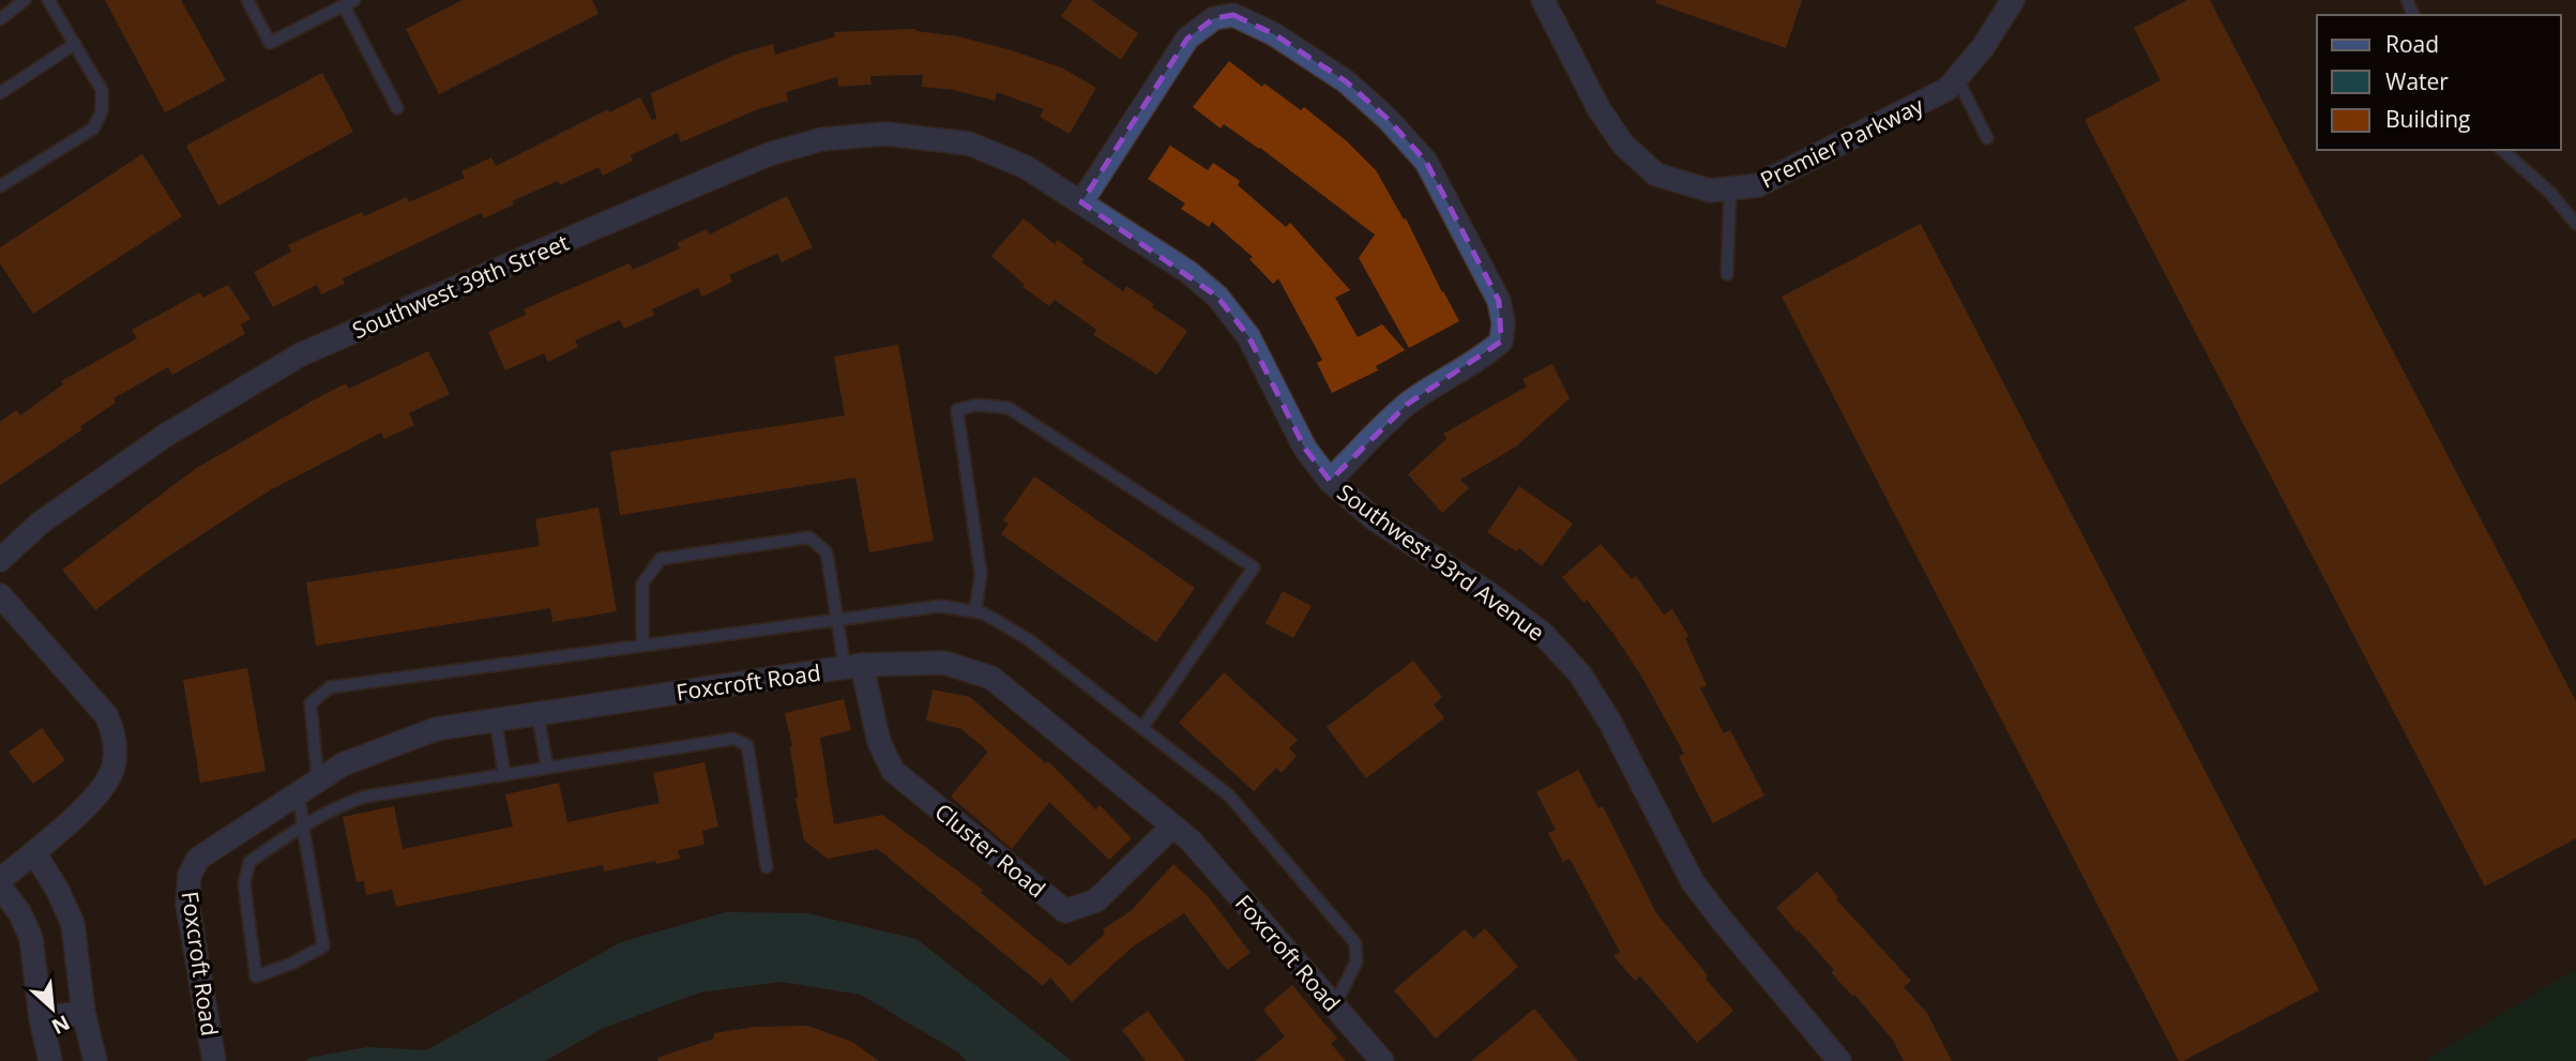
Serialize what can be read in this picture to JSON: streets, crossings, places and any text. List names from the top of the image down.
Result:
{
  "streets": {
    "street": [
      "Premier Parkway",
      "Southwest 39th Street",
      "Southwest 93rd Avenue",
      "Foxcroft Road",
      "Cluster Road"
    ]
  },
  "crossings": [
    ["Southwest 39th Street", "Southwest 93rd Avenue"],
    ["Foxcroft Road", "Cluster Road"]
  ],
  "legend": ["Road", "Water", "Building"],
  "north": "bottom right"
}
